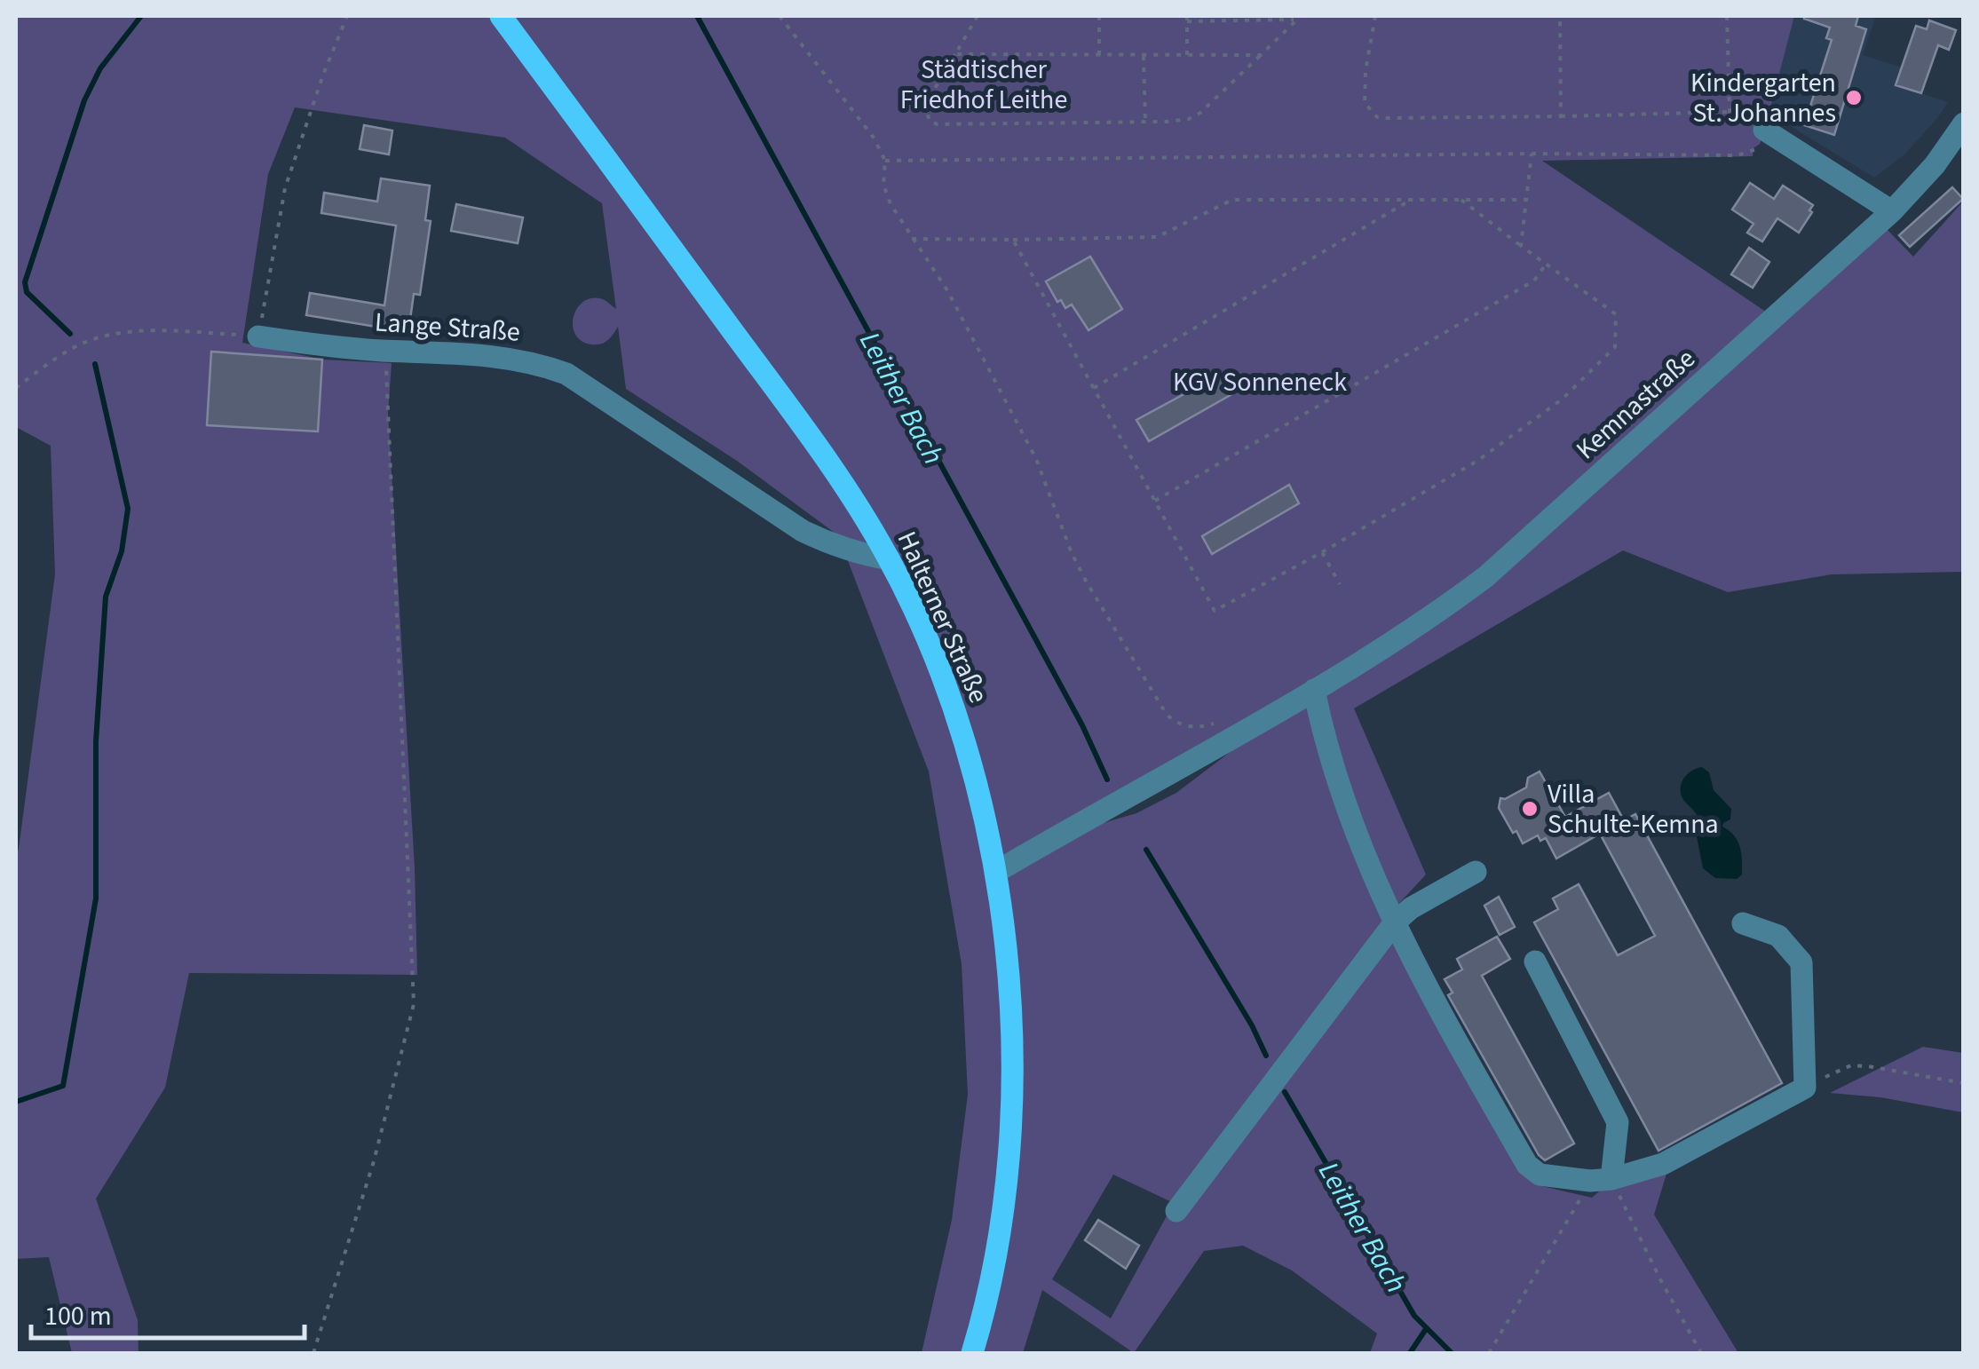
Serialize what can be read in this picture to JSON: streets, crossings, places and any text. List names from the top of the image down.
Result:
{
  "streets": {
    "main road": ["Halterner Straße"],
    "street": ["Lange Straße", "Kemnastraße"]
  },
  "crossings": [
    ["Lange Straße", "Halterner Straße"],
    ["Kemnastraße", "Halterner Straße"]
  ],
  "water": ["Leither Bach"],
  "parks": ["Städtischer Friedhof Leithe", "KGV Sonneneck"],
  "places": ["Kindergarten St. Johannes", "Villa Schulte-Kemna"],
  "scale_bar": "100 m"
}
